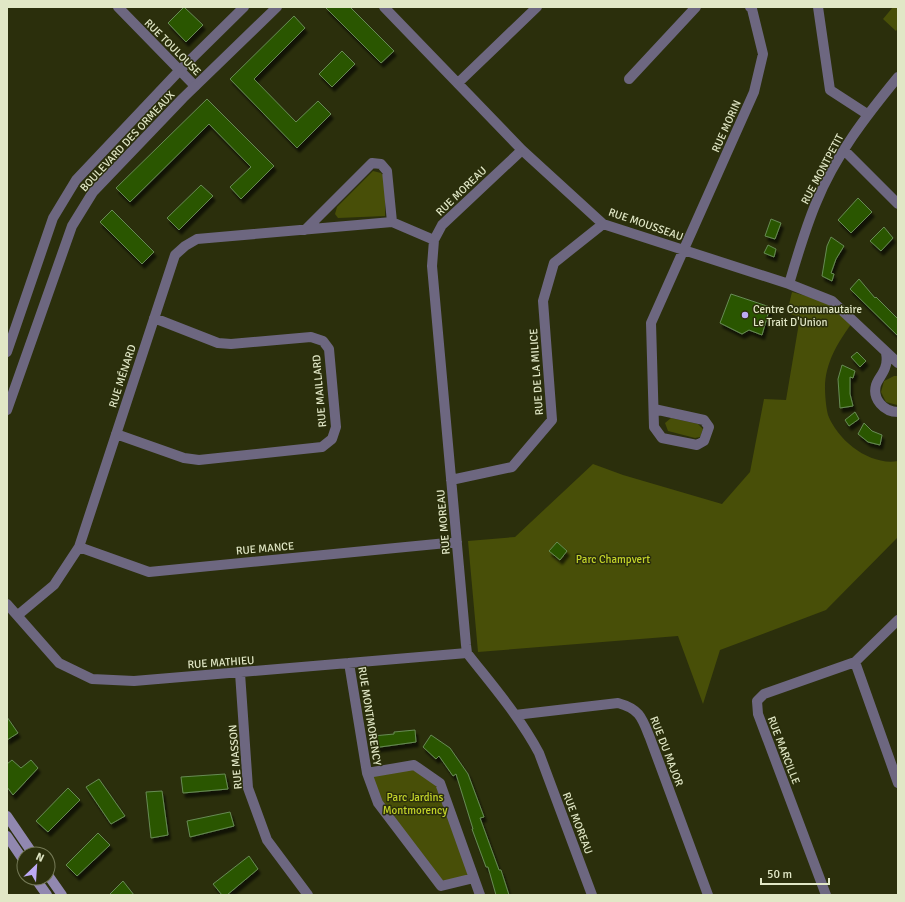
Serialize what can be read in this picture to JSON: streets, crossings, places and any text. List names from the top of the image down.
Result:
{
  "streets": {
    "street": [
      "RUE TOULOUSE",
      "RUE MORIN",
      "BOULEVARD DES ORMEAUX",
      "RUE MONTPETIT",
      "RUE MOREAU",
      "RUE MOUSSEAU",
      "RUE DE LA MILICE",
      "RUE MÉNARD",
      "RUE MAILLARD",
      "RUE MANCE",
      "RUE MATHIEU",
      "RUE MONTMORENCY",
      "RUE MARCILLE",
      "RUE DU MAJOR",
      "RUE MASSON"
    ]
  },
  "crossings": [
    ["RUE TOULOUSE", "BOULEVARD DES ORMEAUX"],
    ["RUE MORIN", "RUE MOUSSEAU"],
    ["RUE MONTPETIT", "RUE MOUSSEAU"],
    ["RUE MOREAU", "RUE MOUSSEAU"],
    ["RUE MOREAU", "RUE DE LA MILICE"],
    ["RUE MOREAU", "RUE MÉNARD"],
    ["RUE MOREAU", "RUE MANCE"],
    ["RUE MOREAU", "RUE MATHIEU"],
    ["RUE MOREAU", "RUE DU MAJOR"],
    ["RUE MOUSSEAU", "RUE DE LA MILICE"],
    ["RUE MÉNARD", "RUE MAILLARD"],
    ["RUE MÉNARD", "RUE MANCE"],
    ["RUE MÉNARD", "RUE MATHIEU"],
    ["RUE MATHIEU", "RUE MONTMORENCY"],
    ["RUE MATHIEU", "RUE MASSON"]
  ],
  "parks": ["Parc Champvert", "Parc Jardins Montmorency"],
  "places": ["Centre Communautaire Le Trait D'Union"],
  "scale_bar": "50 m",
  "north": "top right"
}
